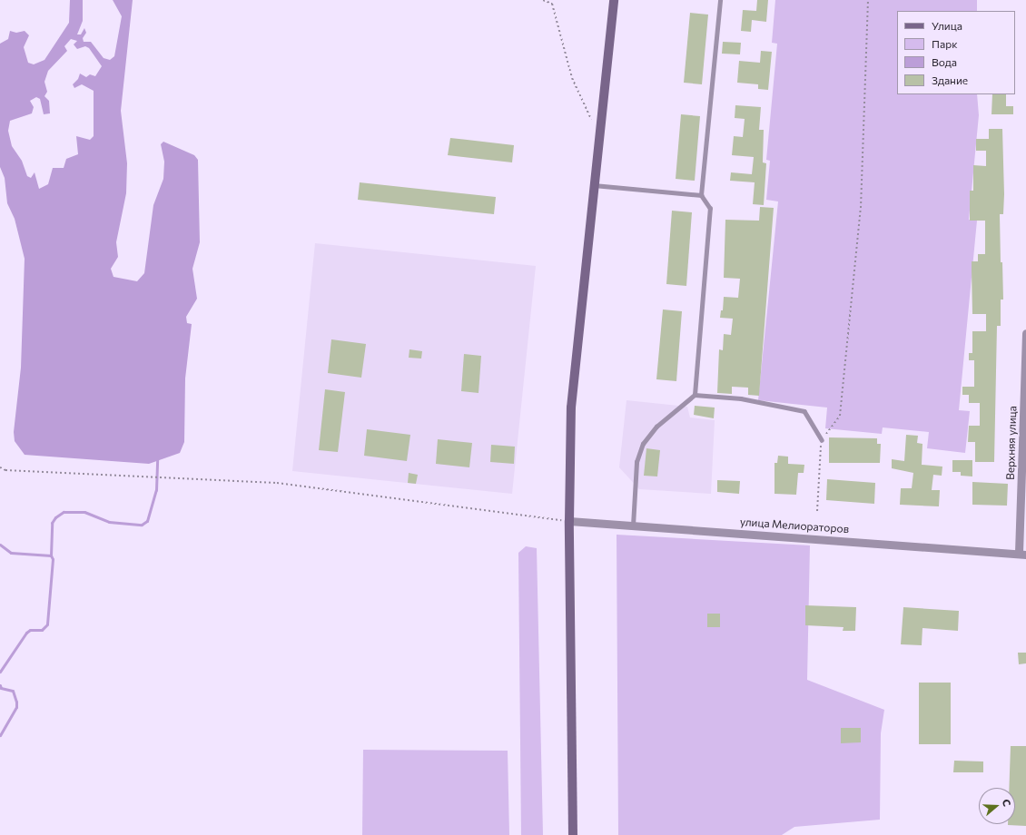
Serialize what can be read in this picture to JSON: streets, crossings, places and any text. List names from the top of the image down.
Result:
{
  "streets": {
    "street": ["Верхняя улица", "улица Мелиораторов"]
  },
  "crossings": [
    ["Верхняя улица", "улица Мелиораторов"]
  ],
  "legend": [
    "Улица",
    "Парк",
    "Вода",
    "Здание"
  ],
  "north": "right"
}
